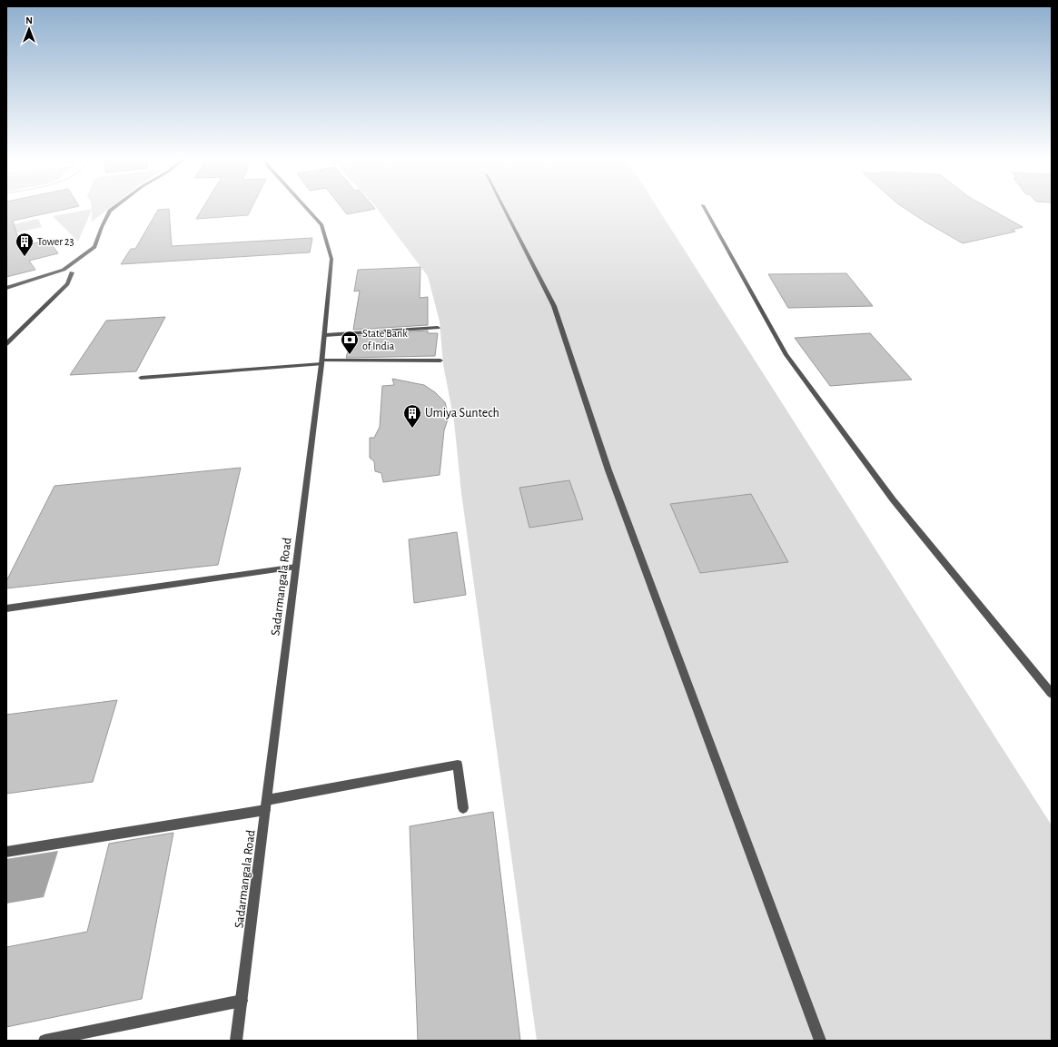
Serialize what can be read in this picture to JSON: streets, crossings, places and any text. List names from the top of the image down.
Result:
{
  "streets": {
    "street": ["Sadarmangala Road"]
  },
  "places": {
    "building": ["Tower 23", "Umiya Suntech"],
    "bank": ["State Bank of India"]
  },
  "north": "top"
}
